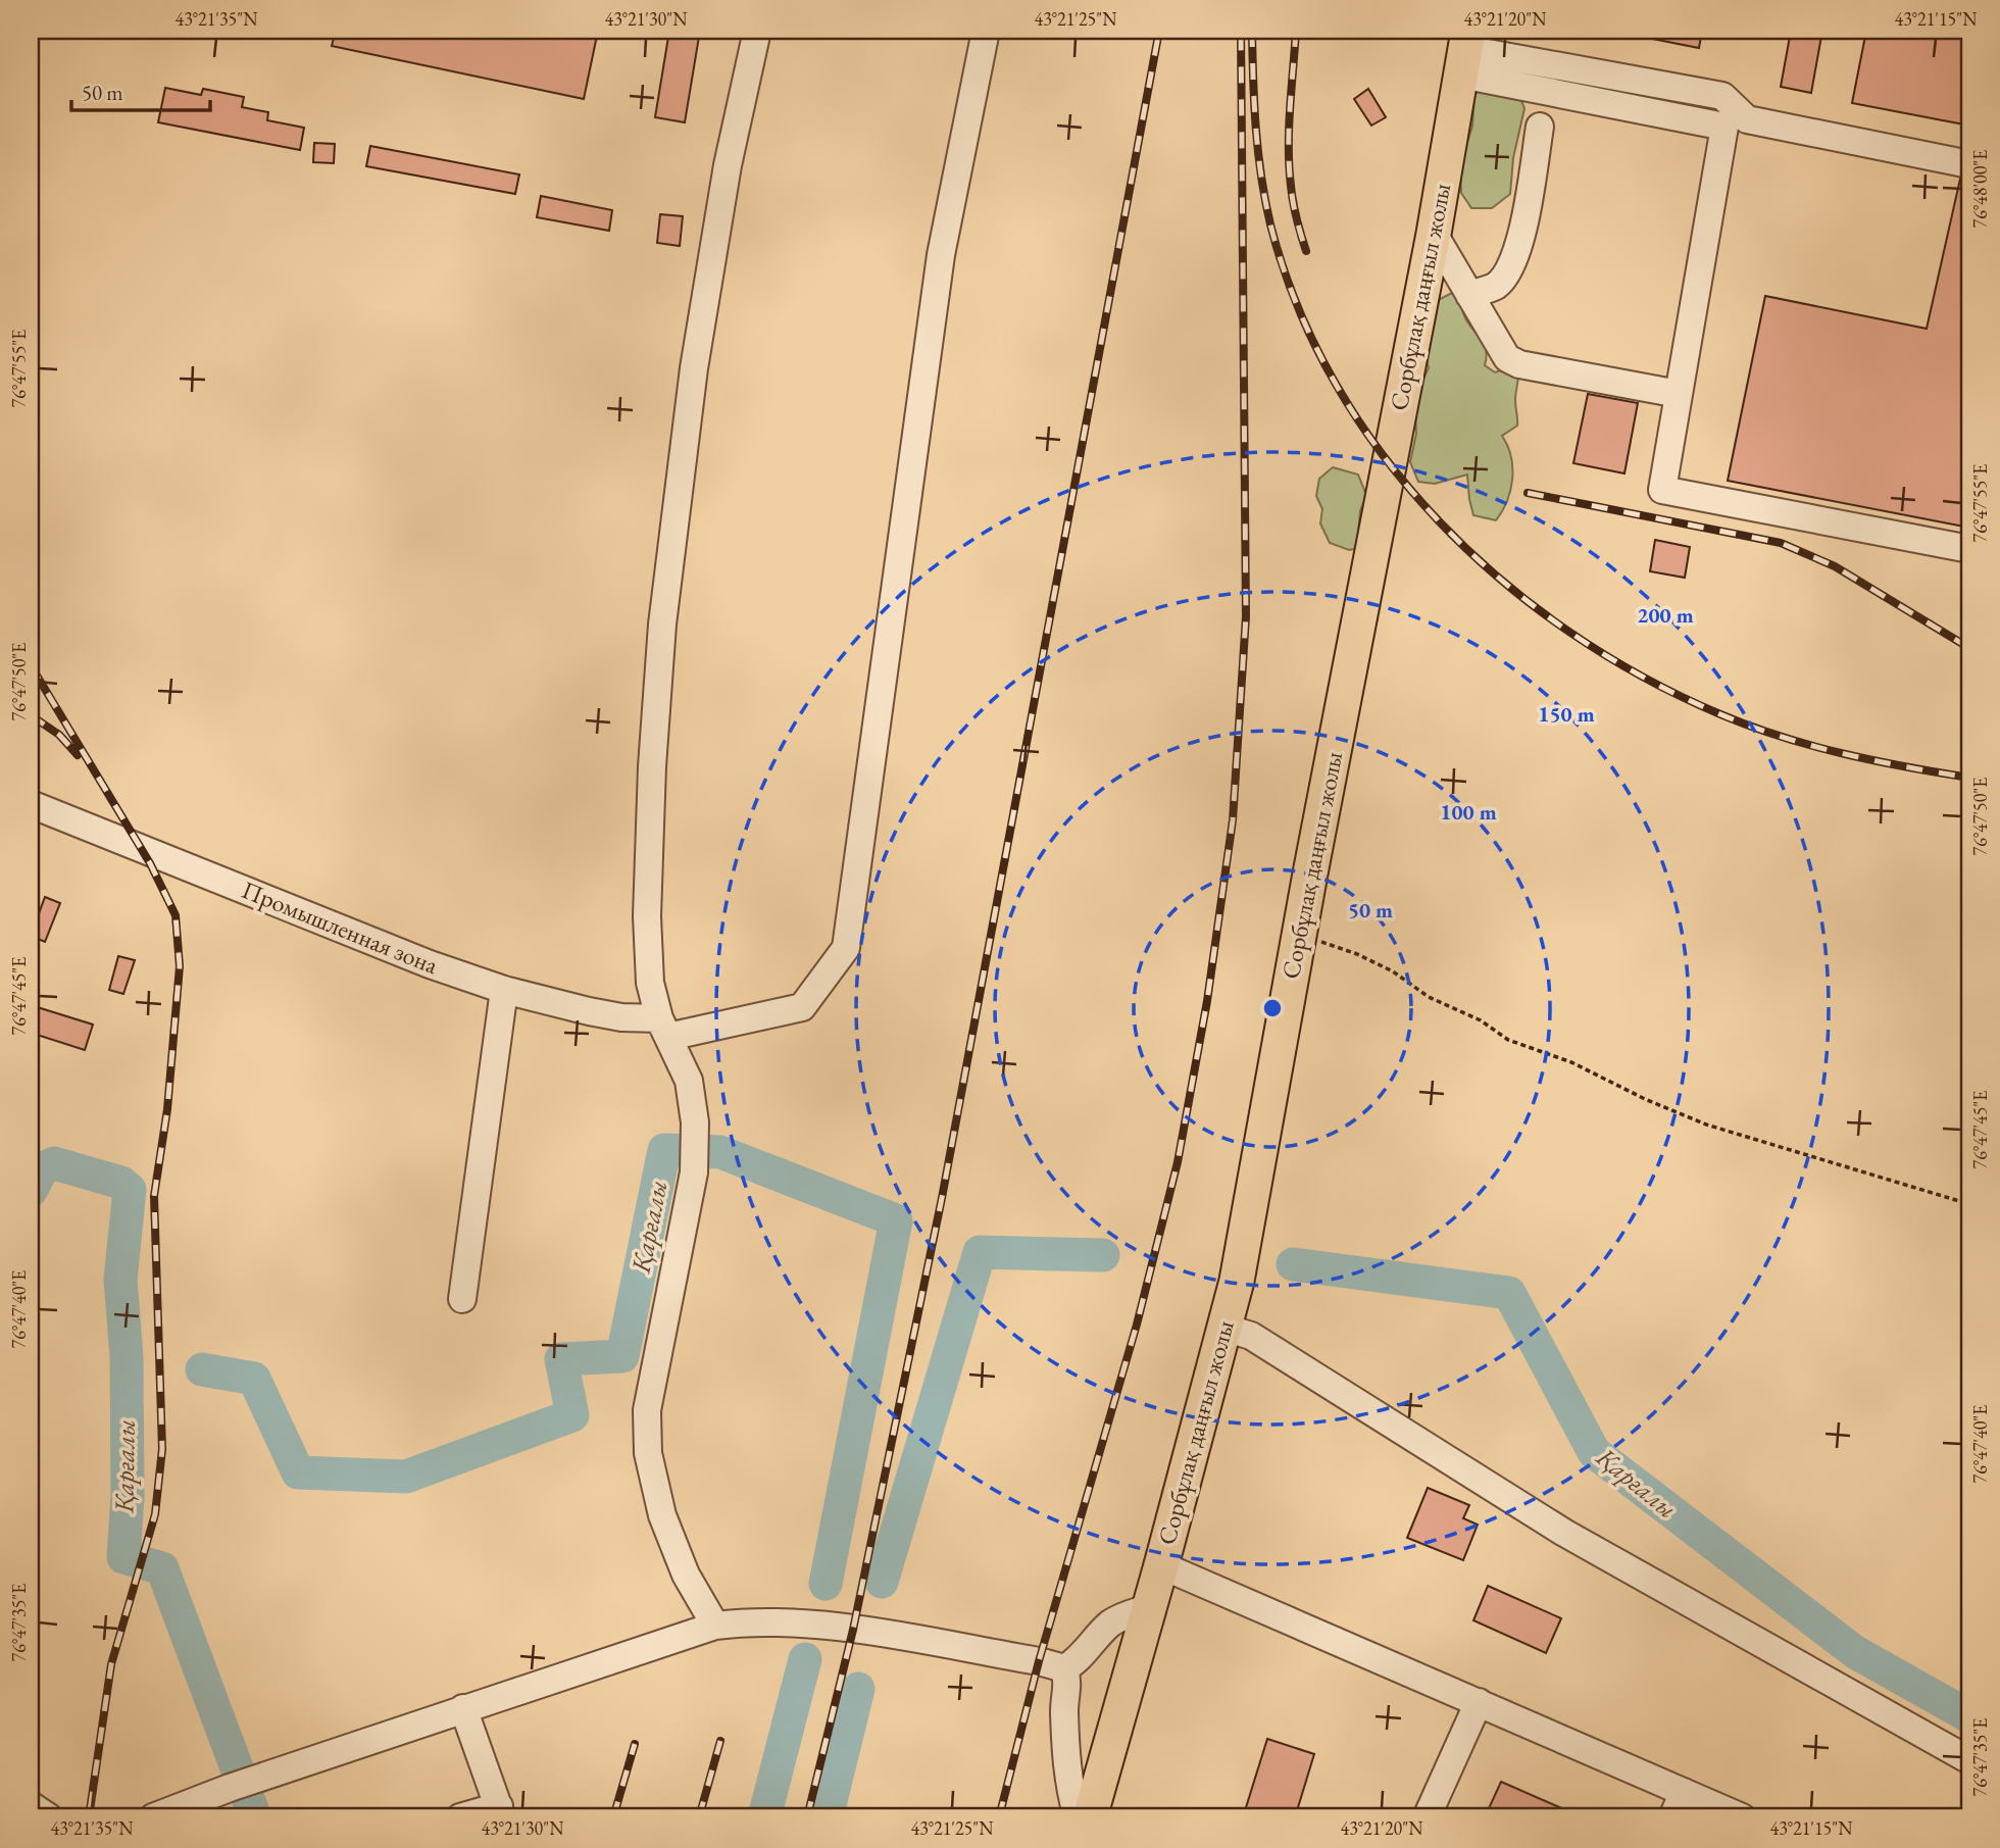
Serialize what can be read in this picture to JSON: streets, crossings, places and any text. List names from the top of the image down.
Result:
{
  "streets": {
    "main road": ["Сорбұлақ даңғыл жолы"],
    "street": ["Промышленная зона"]
  },
  "water": ["Қарғалы"],
  "scale_bar": "50 m",
  "coordinates": [
    "43°21'35\"N",
    "43°21'30\"N",
    "43°21'25\"N",
    "43°21'20\"N",
    "43°21'15\"N",
    "76°48'00\"E",
    "76°47'55\"E",
    "76°47'50\"E",
    "76°47'45\"E",
    "76°47'40\"E",
    "76°47'35\"E"
  ],
  "rings": [
    "200 m",
    "150 m",
    "100 m",
    "50 m"
  ]
}
